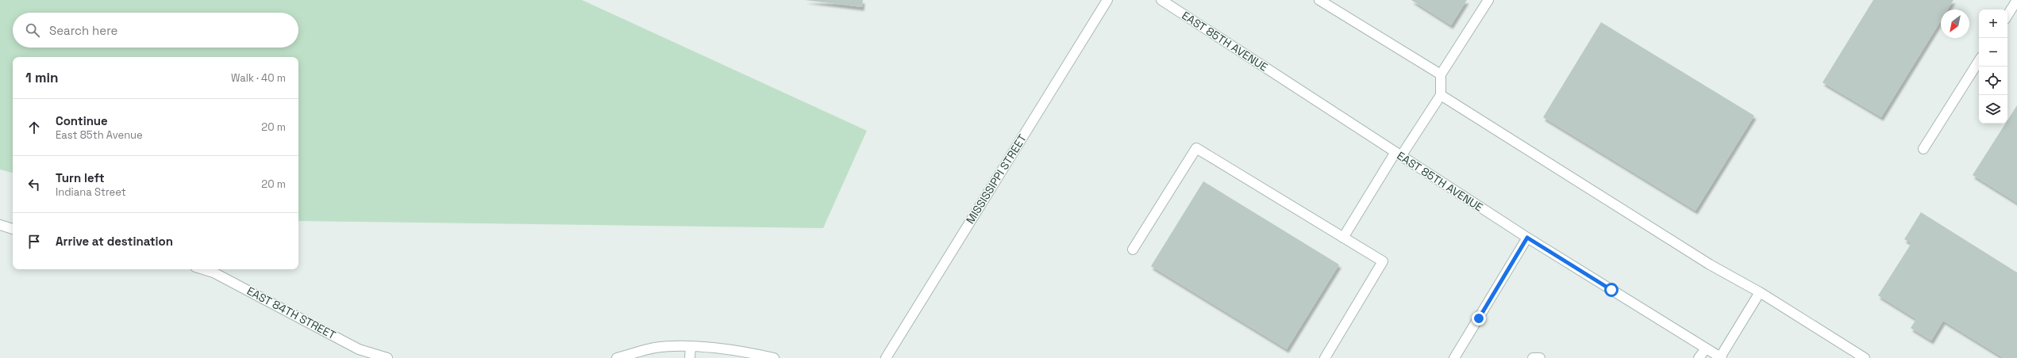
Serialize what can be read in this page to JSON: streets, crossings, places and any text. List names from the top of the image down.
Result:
{
  "streets": {
    "street": ["EAST 85TH AVENUE", "MISSISSIPPI STREET", "EAST 84TH STREET"]
  },
  "north": "bottom left",
  "page": {
    "map_buttons": ["+", "−"],
    "search": "Search here",
    "heading": ["1 min", "Walk · 40 m"],
    "list": [
      ["Continue", "East 85th Avenue", "20 m"],
      ["Turn left", "Indiana Street", "20 m"],
      "Arrive at destination"
    ]
  }
}
